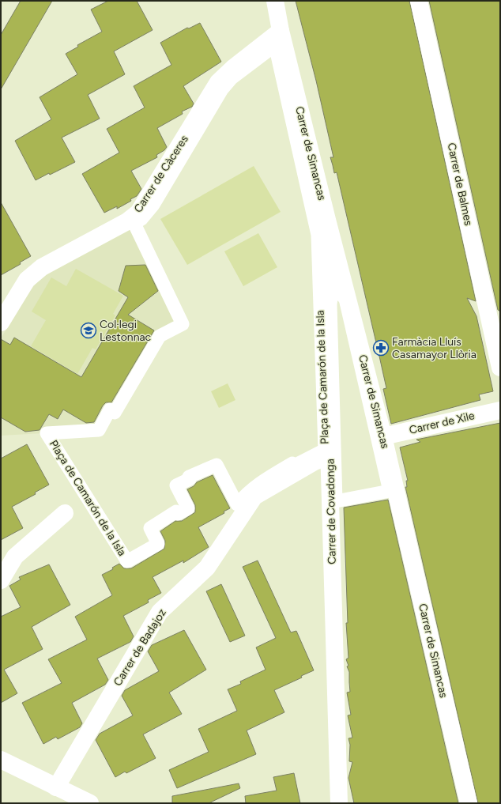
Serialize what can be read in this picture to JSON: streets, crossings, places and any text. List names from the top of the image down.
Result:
{
  "streets": {
    "street": [
      "Carrer de Simancas",
      "Carrer de Càceres",
      "Carrer de Balmes",
      "Plaça de Camarón de la Isla",
      "Carrer de Xile",
      "Carrer de Covadonga",
      "Carrer de Badajoz"
    ]
  },
  "crossings": [
    ["Carrer de Simancas", "Carrer de Càceres"],
    ["Carrer de Simancas", "Carrer de Xile"],
    ["Carrer de Simancas", "Carrer de Covadonga"],
    ["Carrer de Covadonga", "Carrer de Badajoz"]
  ],
  "places": {
    "school or university": ["Col·legi Lestonnac"],
    "pharmacy": ["Farmàcia Lluís Casamayor Llòria"]
  }
}
